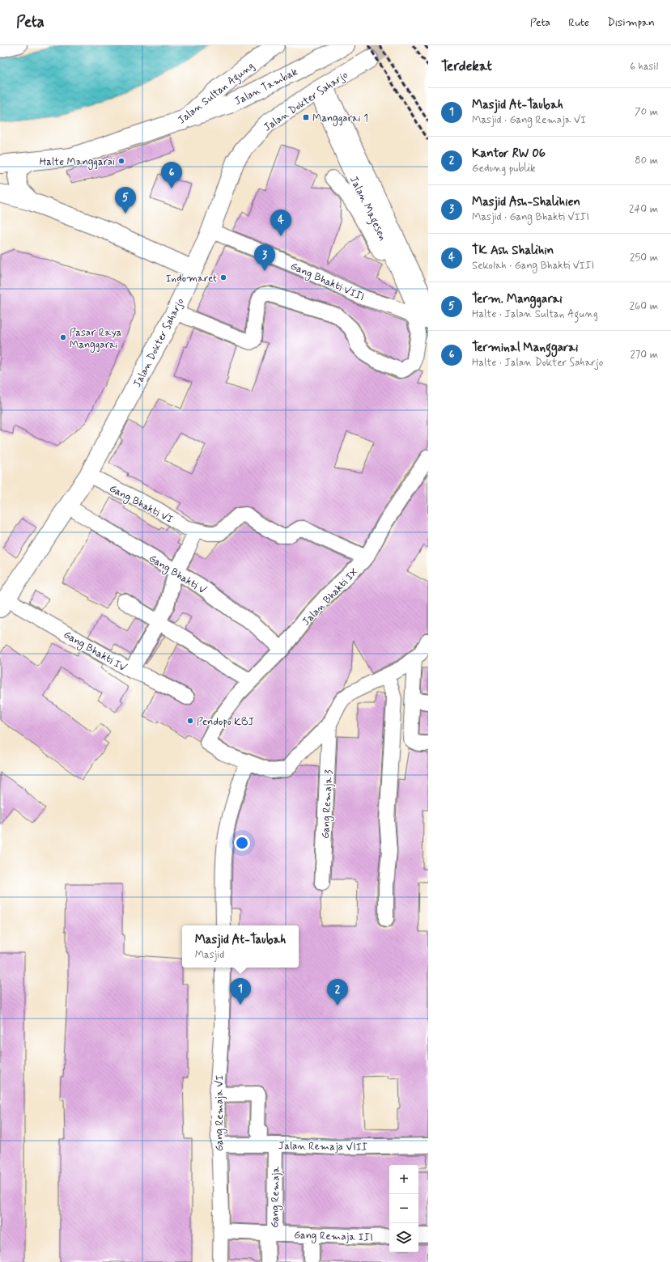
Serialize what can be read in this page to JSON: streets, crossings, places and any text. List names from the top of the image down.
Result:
{
  "streets": {
    "main road": ["Jalan Tambak", "Jalan Sultan Agung", "Jalan Dokter Saharjo"],
    "street": [
      "Jalan Magesen",
      "Gang Bhakti VIII",
      "Gang Bhakti VI",
      "Gang Bhakti V",
      "Jalan Bhakti IX",
      "Gang Bhakti IV",
      "Gang Remaja 3",
      "Gang Remaja VI",
      "Jalan Remaja VIII",
      "Gang Remaja",
      "Gang Remaja III"
    ]
  },
  "crossings": [
    ["Jalan Tambak", "Jalan Sultan Agung"],
    ["Jalan Dokter Saharjo", "Jalan Magesen"],
    ["Jalan Dokter Saharjo", "Gang Bhakti VIII"],
    ["Jalan Dokter Saharjo", "Gang Bhakti VI"],
    ["Jalan Dokter Saharjo", "Gang Bhakti V"],
    ["Jalan Dokter Saharjo", "Gang Bhakti IV"],
    ["Gang Bhakti VI", "Jalan Bhakti IX"],
    ["Gang Bhakti V", "Jalan Bhakti IX"],
    ["Gang Remaja VI", "Jalan Remaja VIII"],
    ["Gang Remaja VI", "Gang Remaja III"],
    ["Jalan Remaja VIII", "Gang Remaja"],
    ["Gang Remaja", "Gang Remaja III"]
  ],
  "places": {
    "transit": ["Manggarai 1"],
    "other": [
      "Halte Manggarai",
      "Indomaret",
      "Pasar Raya Manggarai",
      "Pendopo KBJ"
    ]
  },
  "page": {
    "header": "Peta",
    "nav": ["Peta", "Rute", "Disimpan"],
    "heading": ["Terdekat", "6 hasil"],
    "list": [
      {
        "mark": "1",
        "name": "Masjid At-Taubah",
        "note": "Masjid · Gang Remaja VI",
        "value": "70 m"
      },
      {
        "mark": "2",
        "name": "Kantor RW 06",
        "note": "Gedung publik",
        "value": "80 m"
      },
      {
        "mark": "3",
        "name": "Masjid Ash-Shalihien",
        "note": "Masjid · Gang Bhakti VIII",
        "value": "240 m"
      },
      {
        "mark": "4",
        "name": "TK Ash Shalihin",
        "note": "Sekolah · Gang Bhakti VIII",
        "value": "250 m"
      },
      {
        "mark": "5",
        "name": "Term. Manggarai",
        "note": "Halte · Jalan Sultan Agung",
        "value": "260 m"
      },
      {
        "mark": "6",
        "name": "Terminal Manggarai",
        "note": "Halte · Jalan Dokter Saharjo",
        "value": "270 m"
      }
    ],
    "pins": [
      "6",
      "5",
      "4",
      "3",
      "1",
      "2"
    ],
    "popup": ["Masjid At-Taubah", "Masjid"],
    "map_buttons": ["+", "−"]
  }
}
